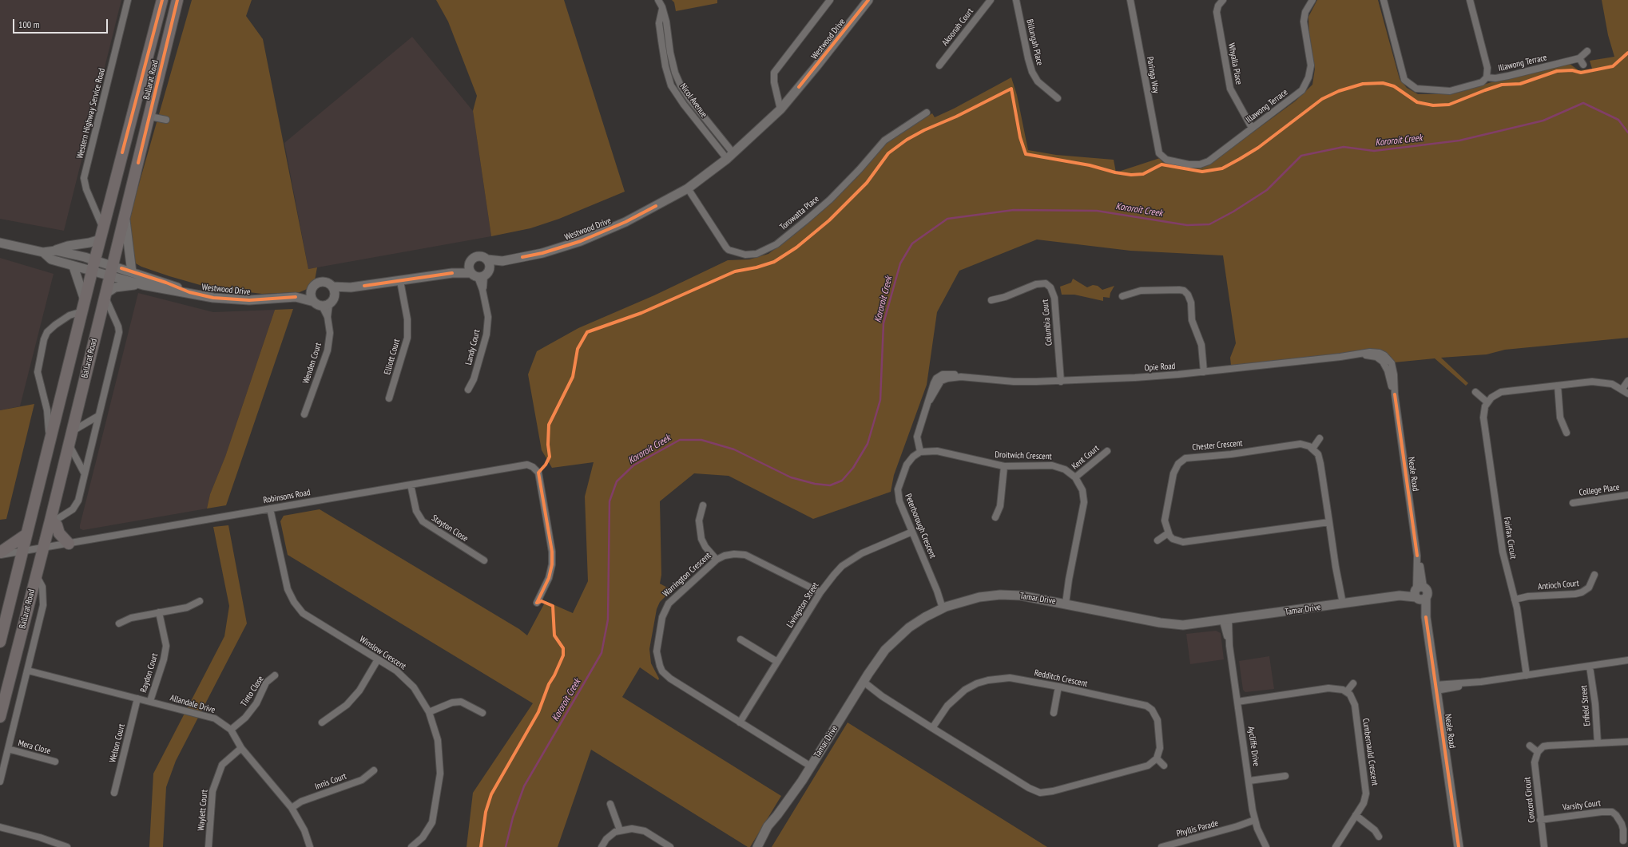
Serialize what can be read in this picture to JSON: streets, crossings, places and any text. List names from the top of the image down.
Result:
{
  "streets": {
    "highway": ["Ballarat Road"],
    "street": [
      "Akoonah Court",
      "Westwood Drive",
      "Billungah Place",
      "Illawong Terrace",
      "Whyalla Place",
      "Paringa Way",
      "Nicol Avenue",
      "Western Highway Service Road",
      "Torowatta Place",
      "Columbia Court",
      "Landy Court",
      "Elliott Court",
      "Wenden Court",
      "Opie Road",
      "Chester Crescent",
      "Droitwich Crescent",
      "Kent Court",
      "Neale Road",
      "College Place",
      "Robinsons Road",
      "Peterborough Crescent",
      "Stayton Close",
      "Fairfax Circuit",
      "Warrington Crescent",
      "Antioch Court",
      "Tamar Drive",
      "Livingston Street",
      "Winslow Crescent",
      "Raydon Court",
      "Redditch Crescent",
      "Tinto Close",
      "Allandale Drive",
      "Enfield Street",
      "Welton Court",
      "Aycliffe Drive",
      "Mera Close",
      "Cumbernauld Crescent",
      "Innis Court",
      "Concord Circuit",
      "Varsity Court",
      "Waylett Court",
      "Phyllis Parade"
    ]
  },
  "crossings": [
    ["Westwood Drive", "Ballarat Road"],
    ["Westwood Drive", "Nicol Avenue"],
    ["Westwood Drive", "Torowatta Place"],
    ["Westwood Drive", "Landy Court"],
    ["Westwood Drive", "Wenden Court"],
    ["Illawong Terrace", "Whyalla Place"],
    ["Illawong Terrace", "Paringa Way"],
    ["Ballarat Road", "Western Highway Service Road"],
    ["Ballarat Road", "Robinsons Road"],
    ["Columbia Court", "Opie Road"],
    ["Opie Road", "Droitwich Crescent"],
    ["Opie Road", "Neale Road"],
    ["Opie Road", "Peterborough Crescent"],
    ["Droitwich Crescent", "Kent Court"],
    ["Droitwich Crescent", "Peterborough Crescent"],
    ["Droitwich Crescent", "Tamar Drive"],
    ["Neale Road", "Tamar Drive"],
    ["Robinsons Road", "Stayton Close"],
    ["Robinsons Road", "Winslow Crescent"],
    ["Peterborough Crescent", "Tamar Drive"],
    ["Peterborough Crescent", "Livingston Street"],
    ["Fairfax Circuit", "Antioch Court"],
    ["Warrington Crescent", "Tamar Drive"],
    ["Warrington Crescent", "Livingston Street"],
    ["Tamar Drive", "Aycliffe Drive"],
    ["Raydon Court", "Allandale Drive"],
    ["Tinto Close", "Allandale Drive"],
    ["Allandale Drive", "Welton Court"],
    ["Allandale Drive", "Innis Court"],
    ["Allandale Drive", "Waylett Court"],
    ["Aycliffe Drive", "Phyllis Parade"],
    ["Concord Circuit", "Varsity Court"]
  ],
  "water": ["Kororoit Creek"],
  "scale_bar": "100 m"
}
